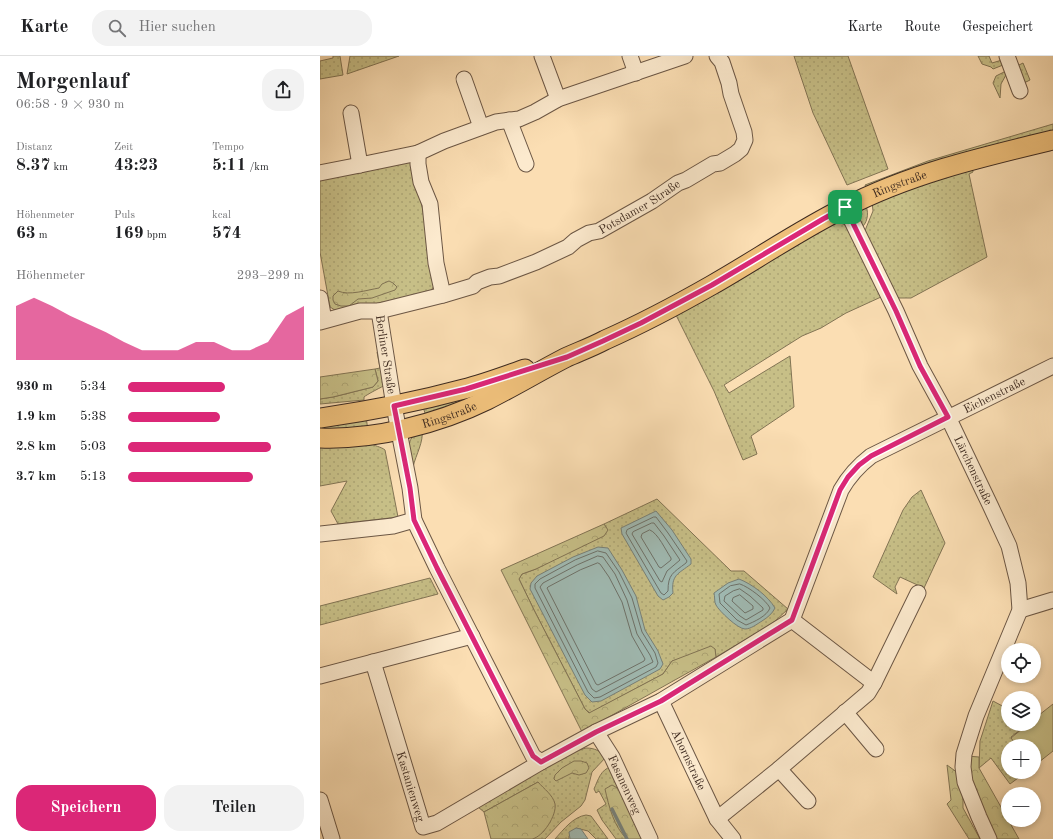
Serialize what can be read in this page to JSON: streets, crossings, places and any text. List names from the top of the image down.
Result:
{
  "streets": {
    "main road": ["Ringstraße"],
    "street": [
      "Potsdamer Straße",
      "Berliner Straße",
      "Eichenstraße",
      "Lärchenstraße",
      "Ahornstraße",
      "Fasanenweg",
      "Kastanienweg"
    ]
  },
  "crossings": [
    ["Ringstraße", "Berliner Straße"],
    ["Ringstraße", "Lärchenstraße"],
    ["Potsdamer Straße", "Berliner Straße"],
    ["Eichenstraße", "Lärchenstraße"]
  ],
  "page": {
    "header": "Karte",
    "search": "Hier suchen",
    "nav": ["Karte", "Route", "Gespeichert"],
    "heading": ["Morgenlauf", "06:58 · 9 × 930 m"],
    "stats": [
      ["Distanz", "8.37 km"],
      ["Zeit", "43:23"],
      ["Tempo", "5:11 /km"],
      ["Höhenmeter", "63 m"],
      ["Puls", "169 bpm"],
      ["kcal", "574"]
    ],
    "chart": ["Höhenmeter", "293–299 m"],
    "list": [
      {
        "name": "930 m",
        "note": "5:34"
      },
      {
        "name": "1.9 km",
        "note": "5:38"
      },
      {
        "name": "2.8 km",
        "note": "5:03"
      },
      {
        "name": "3.7 km",
        "note": "5:13"
      }
    ],
    "map_buttons": ["+", "−"],
    "buttons": ["Speichern", "Teilen"]
  }
}
